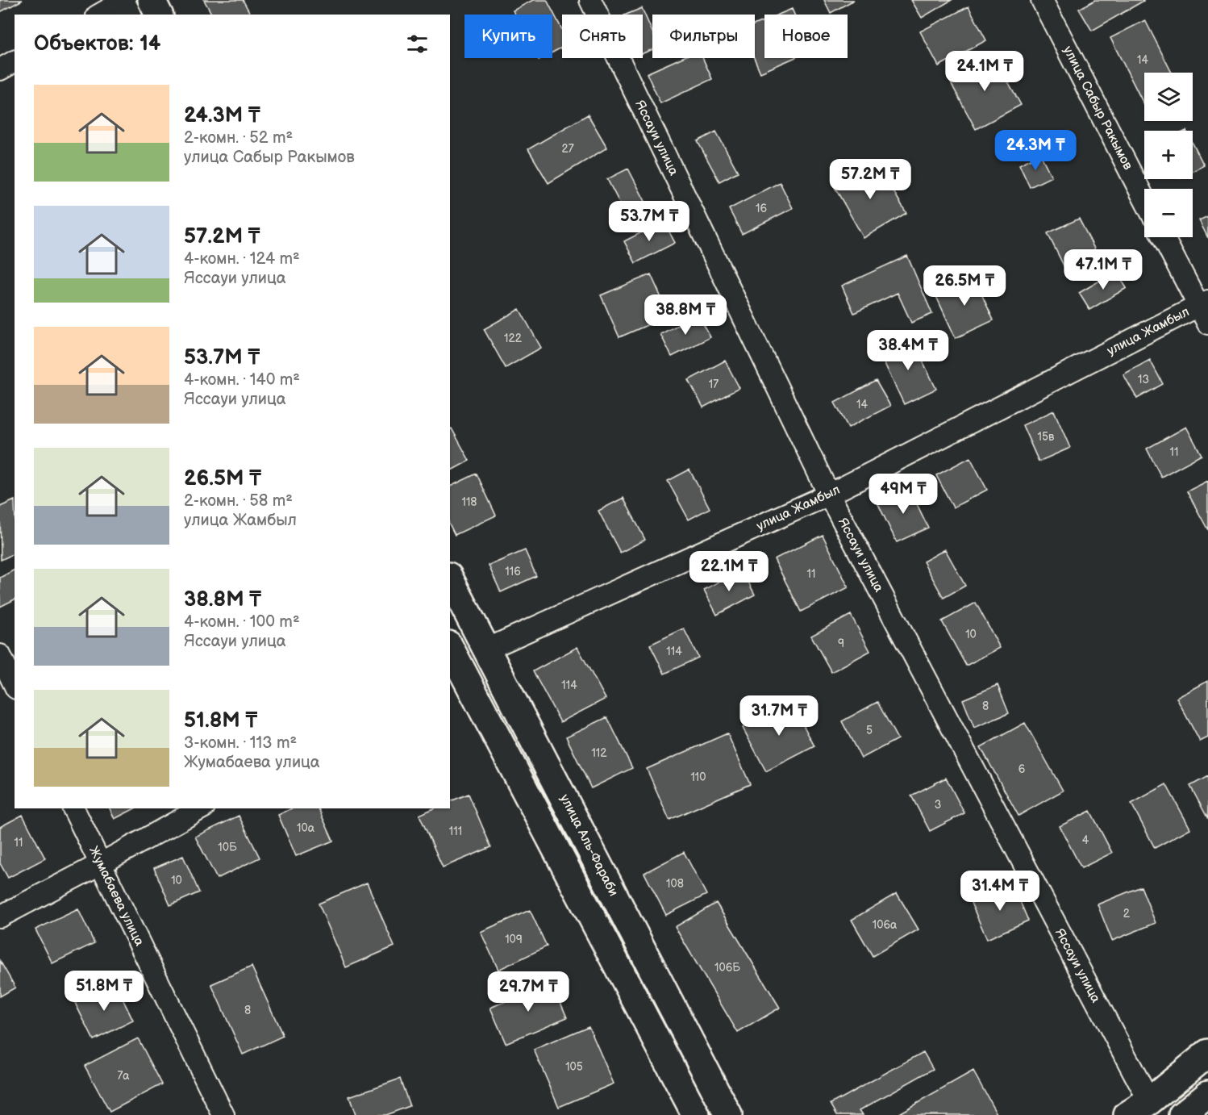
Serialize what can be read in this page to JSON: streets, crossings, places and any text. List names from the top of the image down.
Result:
{
  "streets": {
    "main road": ["улица Аль-Фараби"],
    "street": [
      "улица Сабыр Ракымов",
      "Яссауи улица",
      "улица Жамбыл",
      "Жумабаева улица"
    ]
  },
  "crossings": [
    ["Яссауи улица", "улица Жамбыл"],
    ["улица Жамбыл", "улица Аль-Фараби"]
  ],
  "house_numbers": [
    "14",
    "27",
    "16",
    "122",
    "13",
    "17",
    "14",
    "15в",
    "11",
    "118",
    "116",
    "11",
    "10",
    "9",
    "114",
    "114",
    "8",
    "5",
    "112",
    "6",
    "110",
    "3",
    "10а",
    "111",
    "4",
    "11",
    "10Б",
    "10",
    "108",
    "2",
    "106а",
    "109",
    "106Б",
    "8",
    "105",
    "7а"
  ],
  "page": {
    "chip": [
      "Купить",
      "Снять",
      "Фильтры",
      "Новое"
    ],
    "heading": "Объектов: 14",
    "price": [
      "24.1M ₸",
      "24.3M ₸",
      "57.2M ₸",
      "53.7M ₸",
      "47.1M ₸",
      "26.5M ₸",
      "38.8M ₸",
      "38.4M ₸",
      "49M ₸",
      "22.1M ₸",
      "31.7M ₸",
      "31.4M ₸",
      "51.8M ₸",
      "29.7M ₸"
    ],
    "map_buttons": ["+", "−"],
    "list": [
      {
        "name": "24.3M ₸",
        "note": "2-комн. · 52 m² · улица Сабыр Ракымов"
      },
      {
        "name": "57.2M ₸",
        "note": "4-комн. · 124 m² · Яссауи улица"
      },
      {
        "name": "53.7M ₸",
        "note": "4-комн. · 140 m² · Яссауи улица"
      },
      {
        "name": "26.5M ₸",
        "note": "2-комн. · 58 m² · улица Жамбыл"
      },
      {
        "name": "38.8M ₸",
        "note": "4-комн. · 100 m² · Яссауи улица"
      },
      {
        "name": "51.8M ₸",
        "note": "3-комн. · 113 m² · Жумабаева улица"
      }
    ]
  }
}
